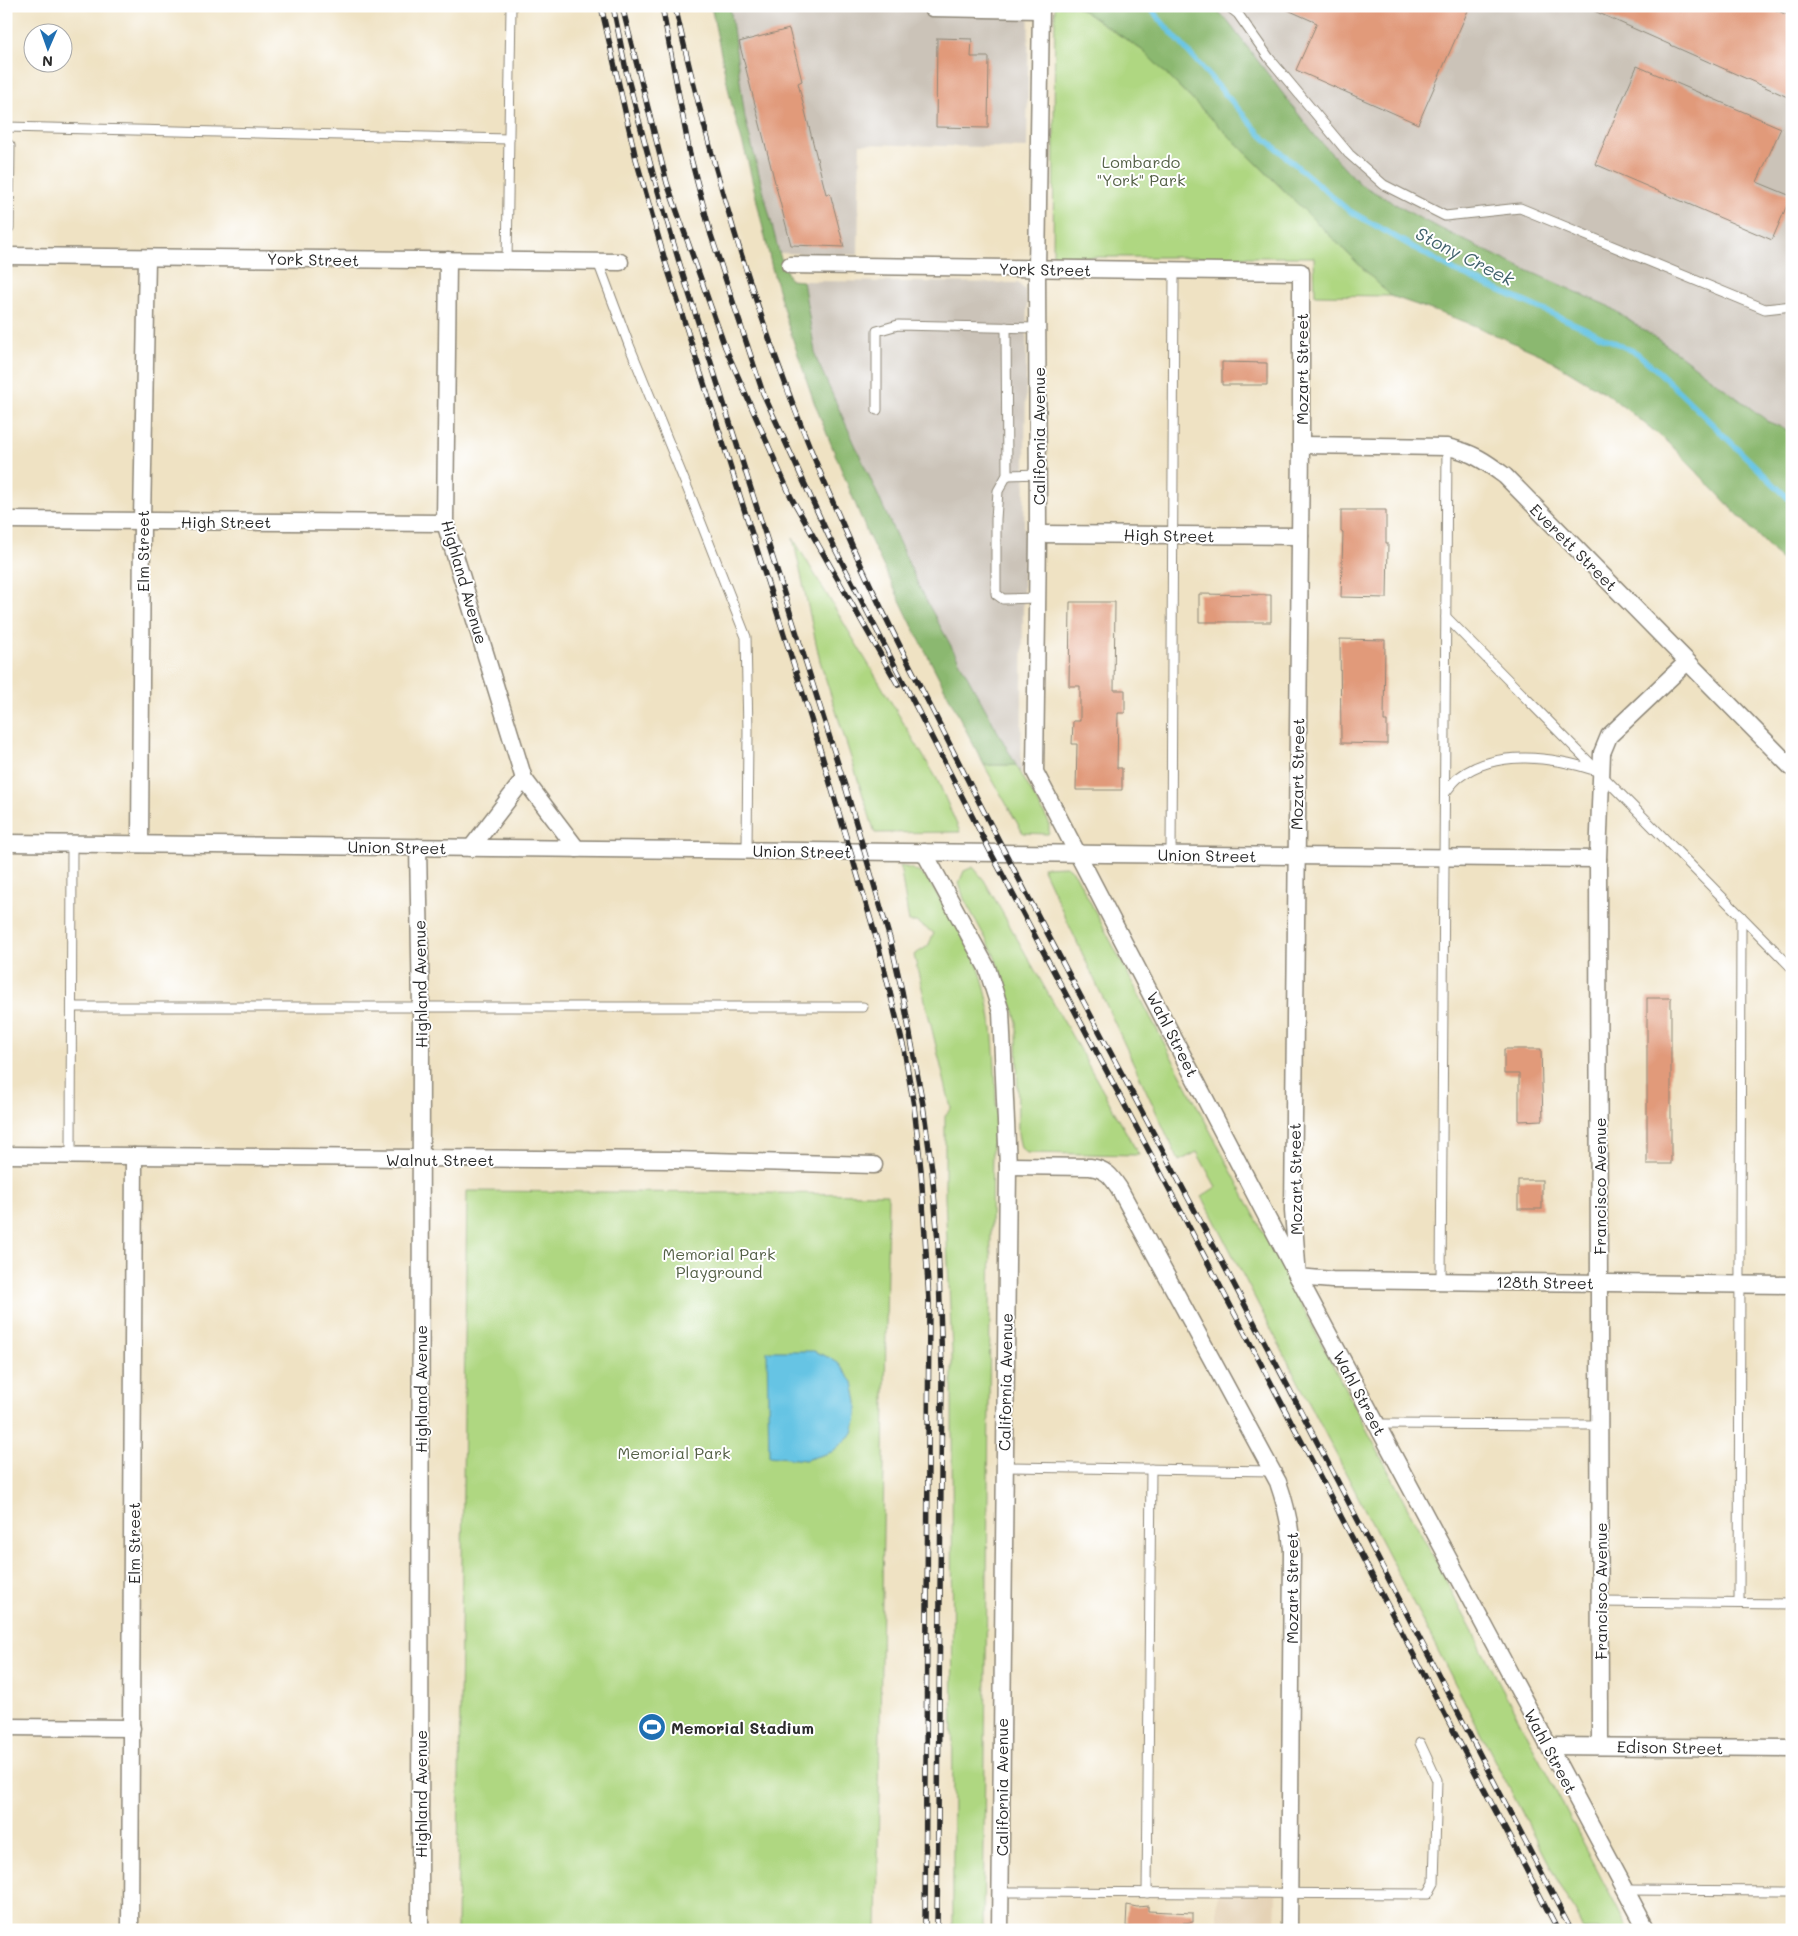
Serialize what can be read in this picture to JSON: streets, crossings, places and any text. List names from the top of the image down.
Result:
{
  "streets": {
    "street": [
      "York Street",
      "Mozart Street",
      "California Avenue",
      "High Street",
      "Everett Street",
      "Elm Street",
      "Highland Avenue",
      "Union Street",
      "Wahl Street",
      "Walnut Street",
      "Francisco Avenue",
      "128th Street",
      "Edison Street"
    ]
  },
  "crossings": [
    ["York Street", "Mozart Street"],
    ["York Street", "California Avenue"],
    ["York Street", "Elm Street"],
    ["York Street", "Highland Avenue"],
    ["Mozart Street", "California Avenue"],
    ["Mozart Street", "High Street"],
    ["Mozart Street", "Everett Street"],
    ["Mozart Street", "Union Street"],
    ["Mozart Street", "Wahl Street"],
    ["Mozart Street", "128th Street"],
    ["California Avenue", "High Street"],
    ["California Avenue", "Union Street"],
    ["California Avenue", "Wahl Street"],
    ["High Street", "Elm Street"],
    ["High Street", "Highland Avenue"],
    ["Everett Street", "Francisco Avenue"],
    ["Elm Street", "Union Street"],
    ["Elm Street", "Walnut Street"],
    ["Highland Avenue", "Union Street"],
    ["Highland Avenue", "Walnut Street"],
    ["Union Street", "Wahl Street"],
    ["Union Street", "Francisco Avenue"],
    ["Wahl Street", "128th Street"],
    ["Wahl Street", "Edison Street"],
    ["Francisco Avenue", "128th Street"],
    ["Francisco Avenue", "Edison Street"]
  ],
  "water": ["Stony Creek"],
  "parks": ["Lombardo \"York\" Park", "Memorial Park Playground", "Memorial Park"],
  "places": {
    "sports": ["Memorial Stadium"]
  },
  "north": "bottom"
}
